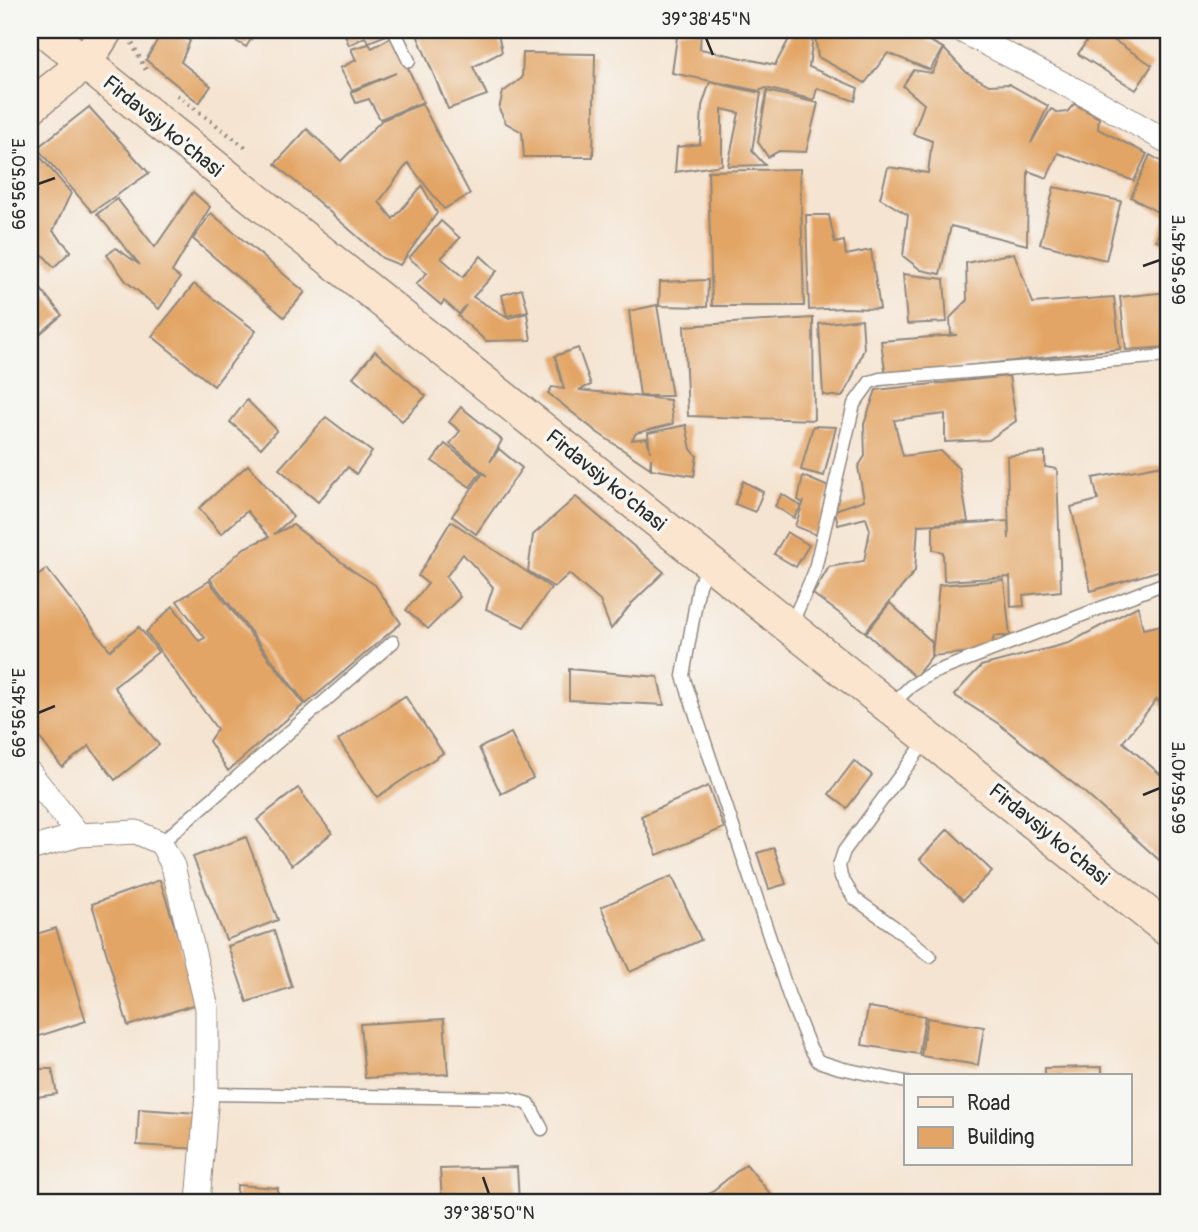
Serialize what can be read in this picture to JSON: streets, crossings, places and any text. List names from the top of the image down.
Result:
{
  "streets": {
    "main road": ["Firdavsiy ko'chasi"]
  },
  "legend": ["Road", "Building"],
  "coordinates": [
    "39°38'45\"N",
    "66°56'50\"E",
    "66°56'45\"E",
    "66°56'40\"E",
    "39°38'50\"N"
  ]
}
